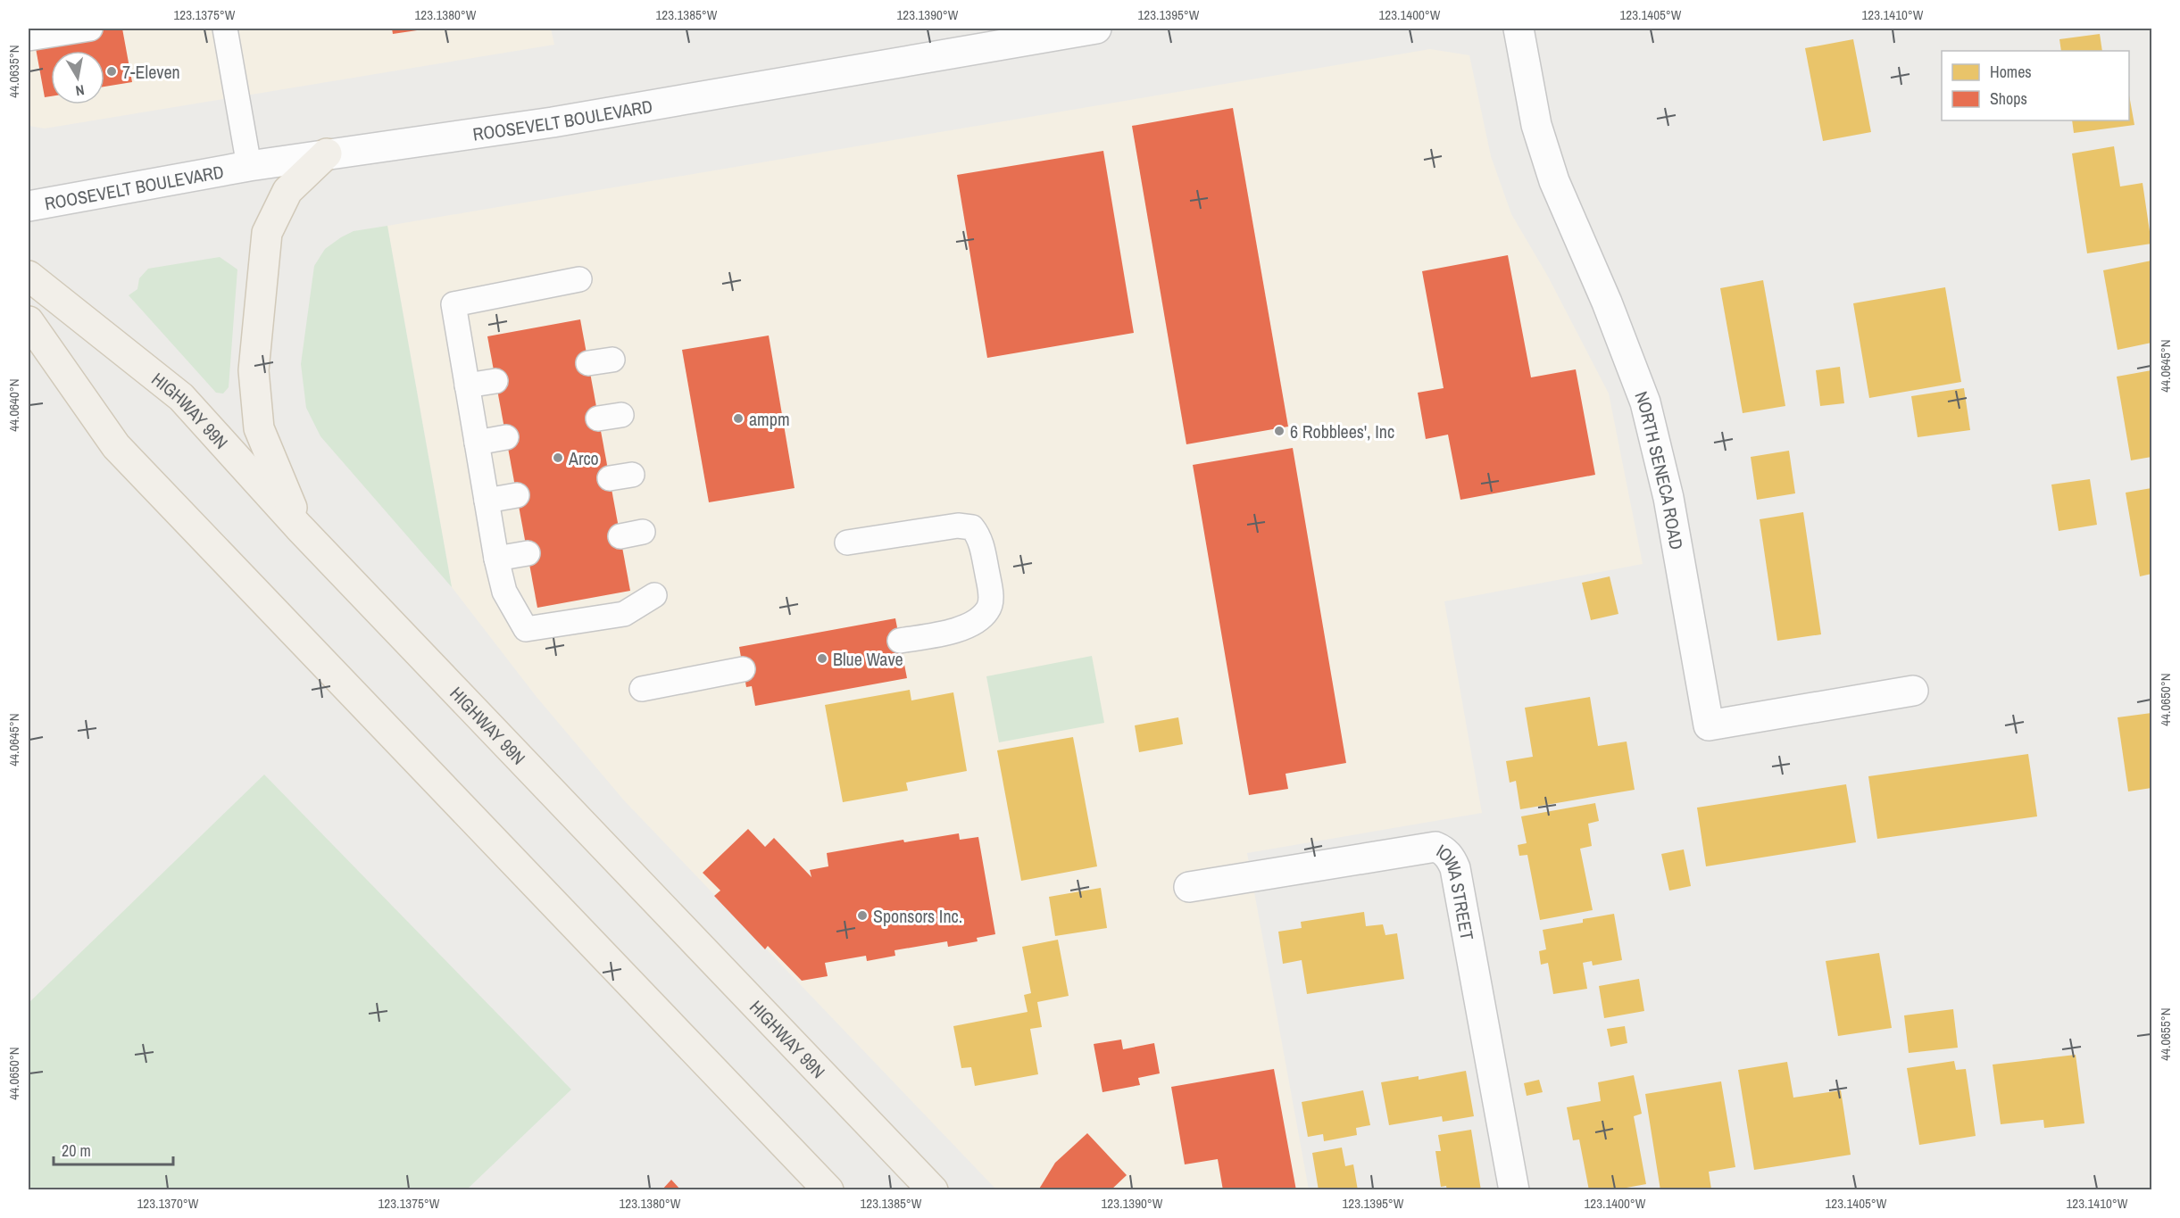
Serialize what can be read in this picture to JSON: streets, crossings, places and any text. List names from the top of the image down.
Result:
{
  "streets": {
    "main road": ["HIGHWAY 99N"],
    "street": ["ROOSEVELT BOULEVARD", "NORTH SENECA ROAD", "IOWA STREET"]
  },
  "places": [
    "7-Eleven",
    "ampm",
    "6 Robblees', Inc",
    "Arco",
    "Blue Wave",
    "Sponsors Inc."
  ],
  "legend": ["Homes", "Shops"],
  "scale_bar": "20 m",
  "north": "bottom",
  "coordinates": [
    "123.1375°W",
    "123.1380°W",
    "123.1385°W",
    "123.1390°W",
    "123.1395°W",
    "123.1400°W",
    "123.1405°W",
    "123.1410°W",
    "44.0635°N",
    "44.0645°N",
    "44.0640°N",
    "44.0650°N",
    "44.0655°N",
    "123.1370°W"
  ]
}
